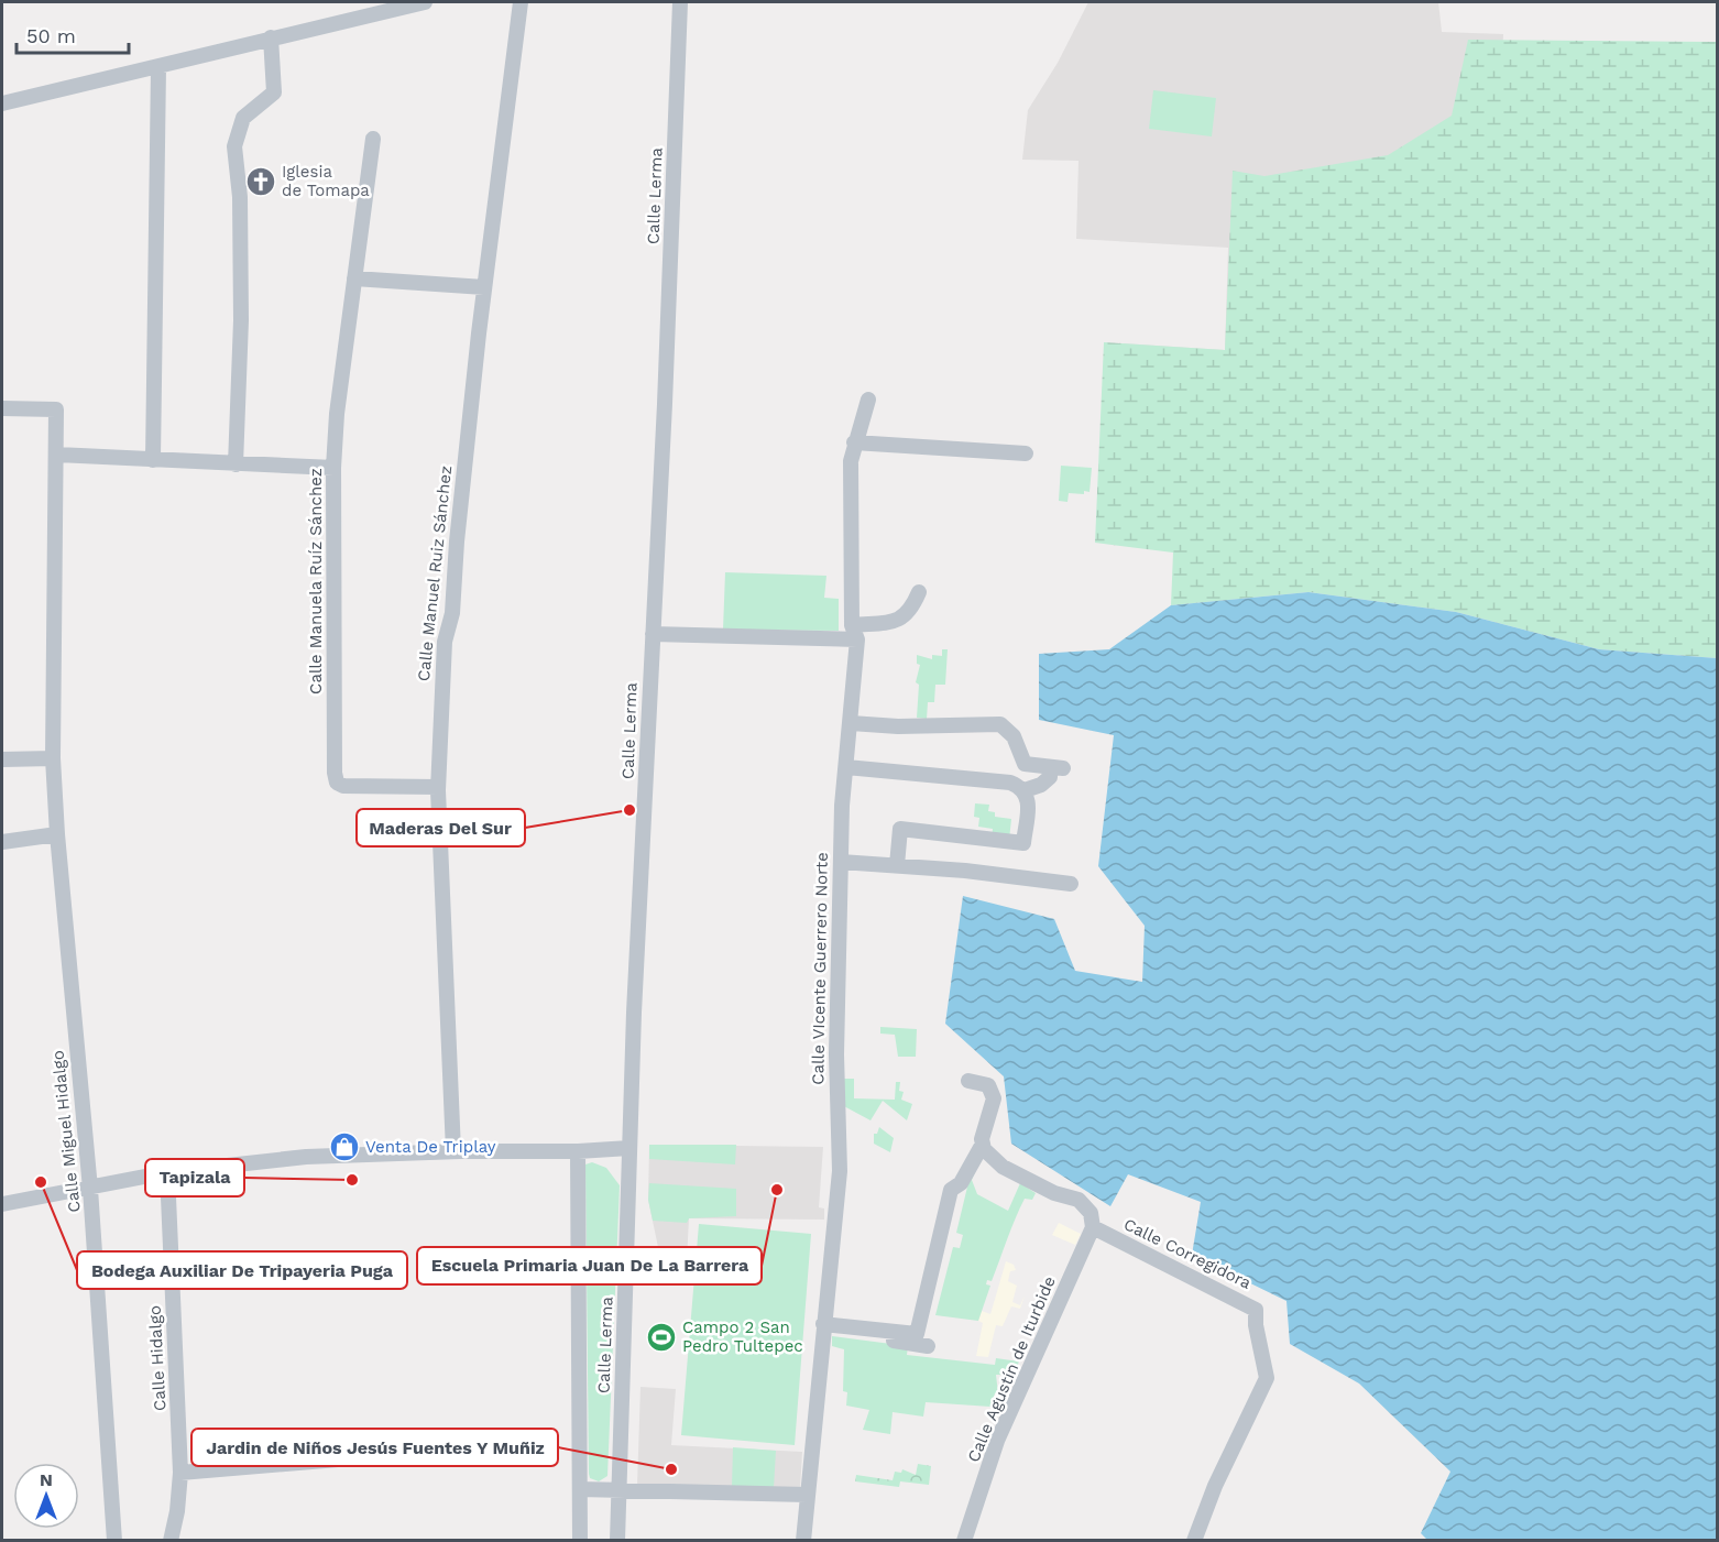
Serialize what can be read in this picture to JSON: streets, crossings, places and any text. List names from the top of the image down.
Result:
{
  "streets": {
    "street": [
      "Calle Lerma",
      "Calle Manuel Ruiz Sánchez",
      "Calle Manuela Ruíz Sánchez",
      "Calle VIcente Guerrero Norte",
      "Calle Miguel Hidalgo",
      "Calle Corregidora",
      "Calle Hidalgo",
      "Calle Agustín de Iturbide"
    ]
  },
  "crossings": [
    ["Calle Manuel Ruiz Sánchez", "Calle Manuela Ruíz Sánchez"],
    ["Calle Corregidora", "Calle Agustín de Iturbide"]
  ],
  "places": {
    "church": ["Iglesia de Tomapa"],
    "other": [
      "Maderas Del Sur",
      "Tapizala",
      "Bodega Auxiliar De Tripayeria Puga",
      "Escuela Primaria Juan De La Barrera",
      "Jardin de Niños Jesús Fuentes Y Muñiz"
    ],
    "shop": ["Venta De Triplay"],
    "sports": ["Campo 2 San Pedro Tultepec"]
  },
  "scale_bar": "50 m",
  "north": "top"
}
